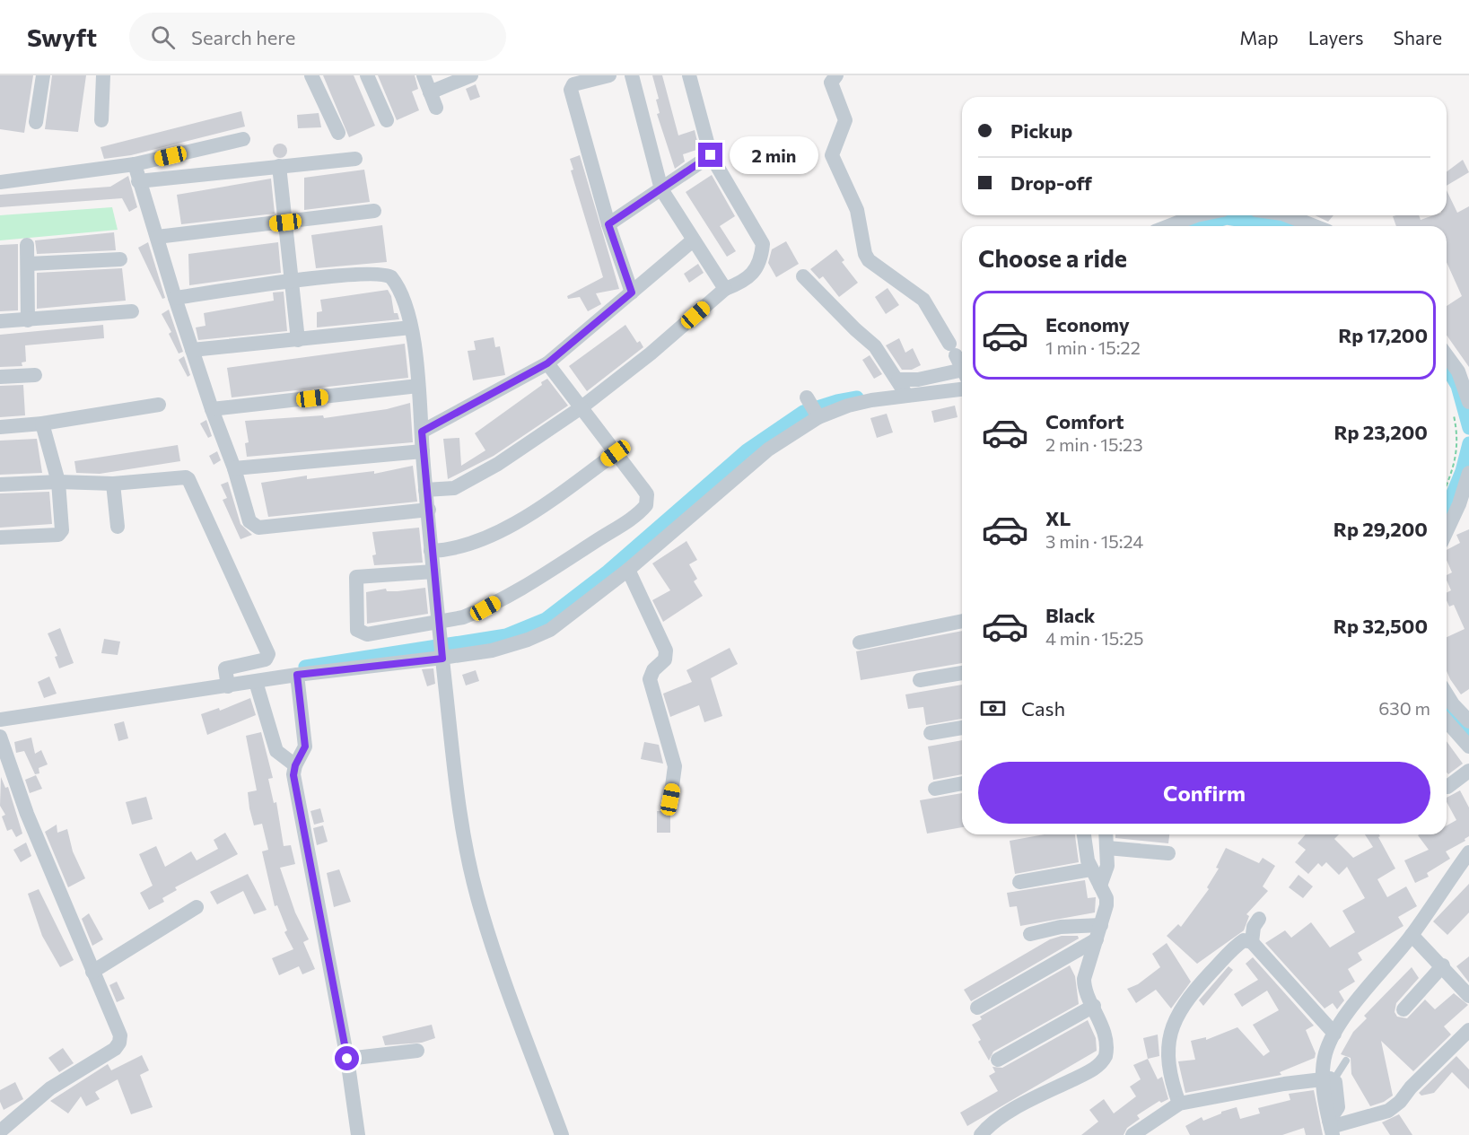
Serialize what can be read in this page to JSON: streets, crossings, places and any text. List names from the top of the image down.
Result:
{
  "page": {
    "header": "Swyft",
    "search": "Search here",
    "nav": ["Map", "Layers", "Share"],
    "banner": ["Pickup", "Drop-off"],
    "bubble": "2 min",
    "heading": "Choose a ride",
    "list": [
      {
        "name": "Economy",
        "note": "1 min · 15:22",
        "value": "Rp 17,200"
      },
      {
        "name": "Comfort",
        "note": "2 min · 15:23",
        "value": "Rp 23,200"
      },
      {
        "name": "XL",
        "note": "3 min · 15:24",
        "value": "Rp 29,200"
      },
      {
        "name": "Black",
        "note": "4 min · 15:25",
        "value": "Rp 32,500"
      }
    ],
    "pay": ["Cash", "630 m"],
    "buttons": "Confirm"
  }
}
